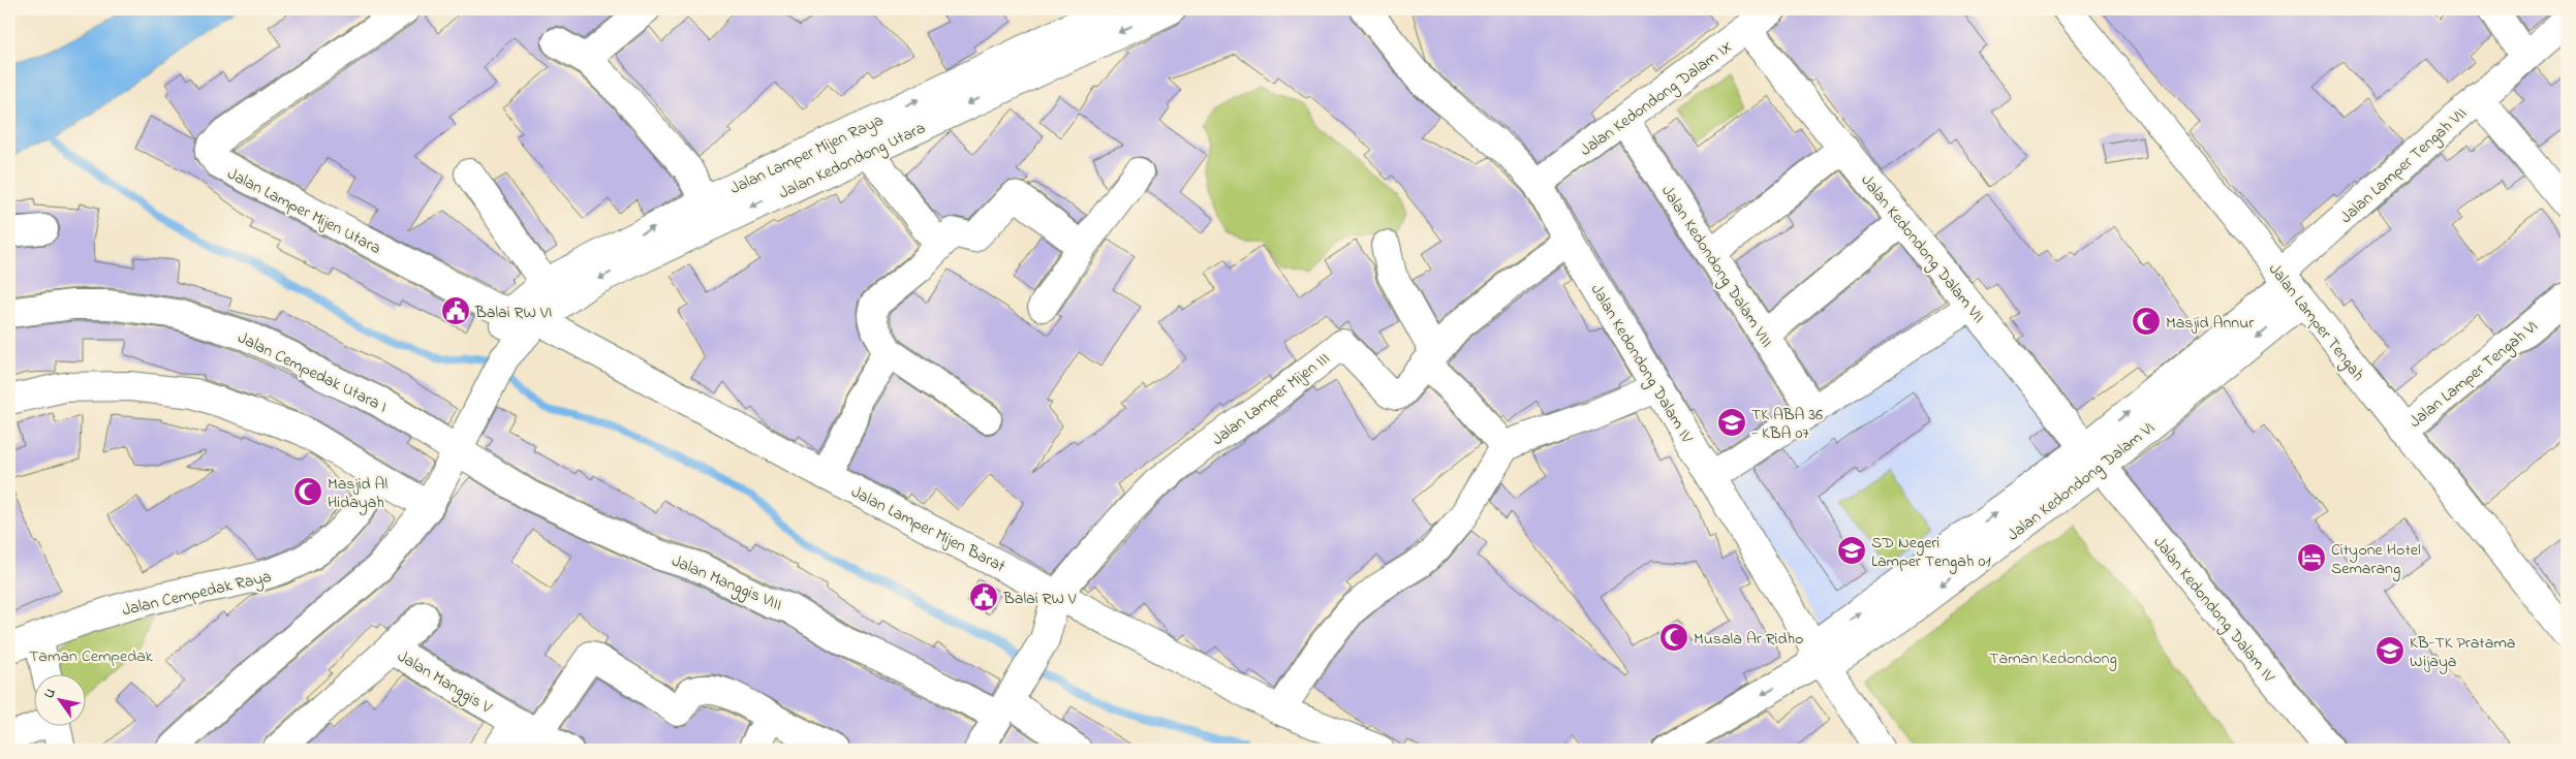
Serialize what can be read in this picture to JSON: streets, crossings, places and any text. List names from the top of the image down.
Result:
{
  "streets": {
    "street": [
      "Jalan Kedondong Dalam IX",
      "Jalan Lamper Mijen Raya",
      "Jalan Kedondong Utara",
      "Jalan Lamper Tengah VII",
      "Jalan Lamper Mijen Utara",
      "Jalan Kedondong Dalam VII",
      "Jalan Kedondong Dalam VIII",
      "Jalan Lamper Tengah",
      "Jalan Kedondong Dalam IV",
      "Jalan Cempedak Utara I",
      "Jalan Lamper Tengah VI",
      "Jalan Lamper Mijen III",
      "Jalan Kedondong Dalam VI",
      "Jalan Lamper Mijen Barat",
      "Jalan Manggis VIII",
      "Jalan Cempedak Raya",
      "Jalan Manggis V"
    ]
  },
  "crossings": [
    ["Jalan Kedondong Dalam IX", "Jalan Kedondong Dalam VII"],
    ["Jalan Kedondong Dalam IX", "Jalan Kedondong Dalam VIII"],
    ["Jalan Kedondong Dalam IX", "Jalan Kedondong Dalam IV"],
    ["Jalan Lamper Mijen Raya", "Jalan Lamper Mijen Utara"],
    ["Jalan Lamper Mijen Raya", "Jalan Lamper Mijen Barat"],
    ["Jalan Kedondong Utara", "Jalan Cempedak Utara I"],
    ["Jalan Kedondong Utara", "Jalan Lamper Mijen Barat"],
    ["Jalan Kedondong Utara", "Jalan Manggis VIII"],
    ["Jalan Lamper Tengah VII", "Jalan Lamper Tengah"],
    ["Jalan Lamper Tengah VII", "Jalan Kedondong Dalam VI"],
    ["Jalan Lamper Mijen Utara", "Jalan Lamper Mijen Barat"],
    ["Jalan Kedondong Dalam VII", "Jalan Kedondong Dalam IV"],
    ["Jalan Kedondong Dalam VII", "Jalan Kedondong Dalam VI"],
    ["Jalan Lamper Tengah", "Jalan Lamper Tengah VI"],
    ["Jalan Lamper Tengah", "Jalan Kedondong Dalam VI"],
    ["Jalan Kedondong Dalam IV", "Jalan Lamper Mijen III"],
    ["Jalan Kedondong Dalam IV", "Jalan Kedondong Dalam VI"],
    ["Jalan Cempedak Utara I", "Jalan Manggis VIII"],
    ["Jalan Lamper Mijen III", "Jalan Lamper Mijen Barat"],
    ["Jalan Lamper Mijen III", "Jalan Manggis VIII"]
  ],
  "one_way": ["Jalan Lamper Mijen Raya", "Jalan Kedondong Utara"],
  "parks": ["Taman Cempedak", "Taman Kedondong"],
  "places": {
    "public building": ["Balai RW VI", "Balai RW V"],
    "mosque": ["Masjid Annur", "Masjid Al Hidayah", "Musala Ar Ridho"],
    "school or university": ["TK ABA 36 - KBA 07", "SD Negeri Lamper Tengah 01", "KB-TK Pratama Wijaya"],
    "hotel": ["Cityone Hotel Semarang"]
  },
  "north": "top left"
}
